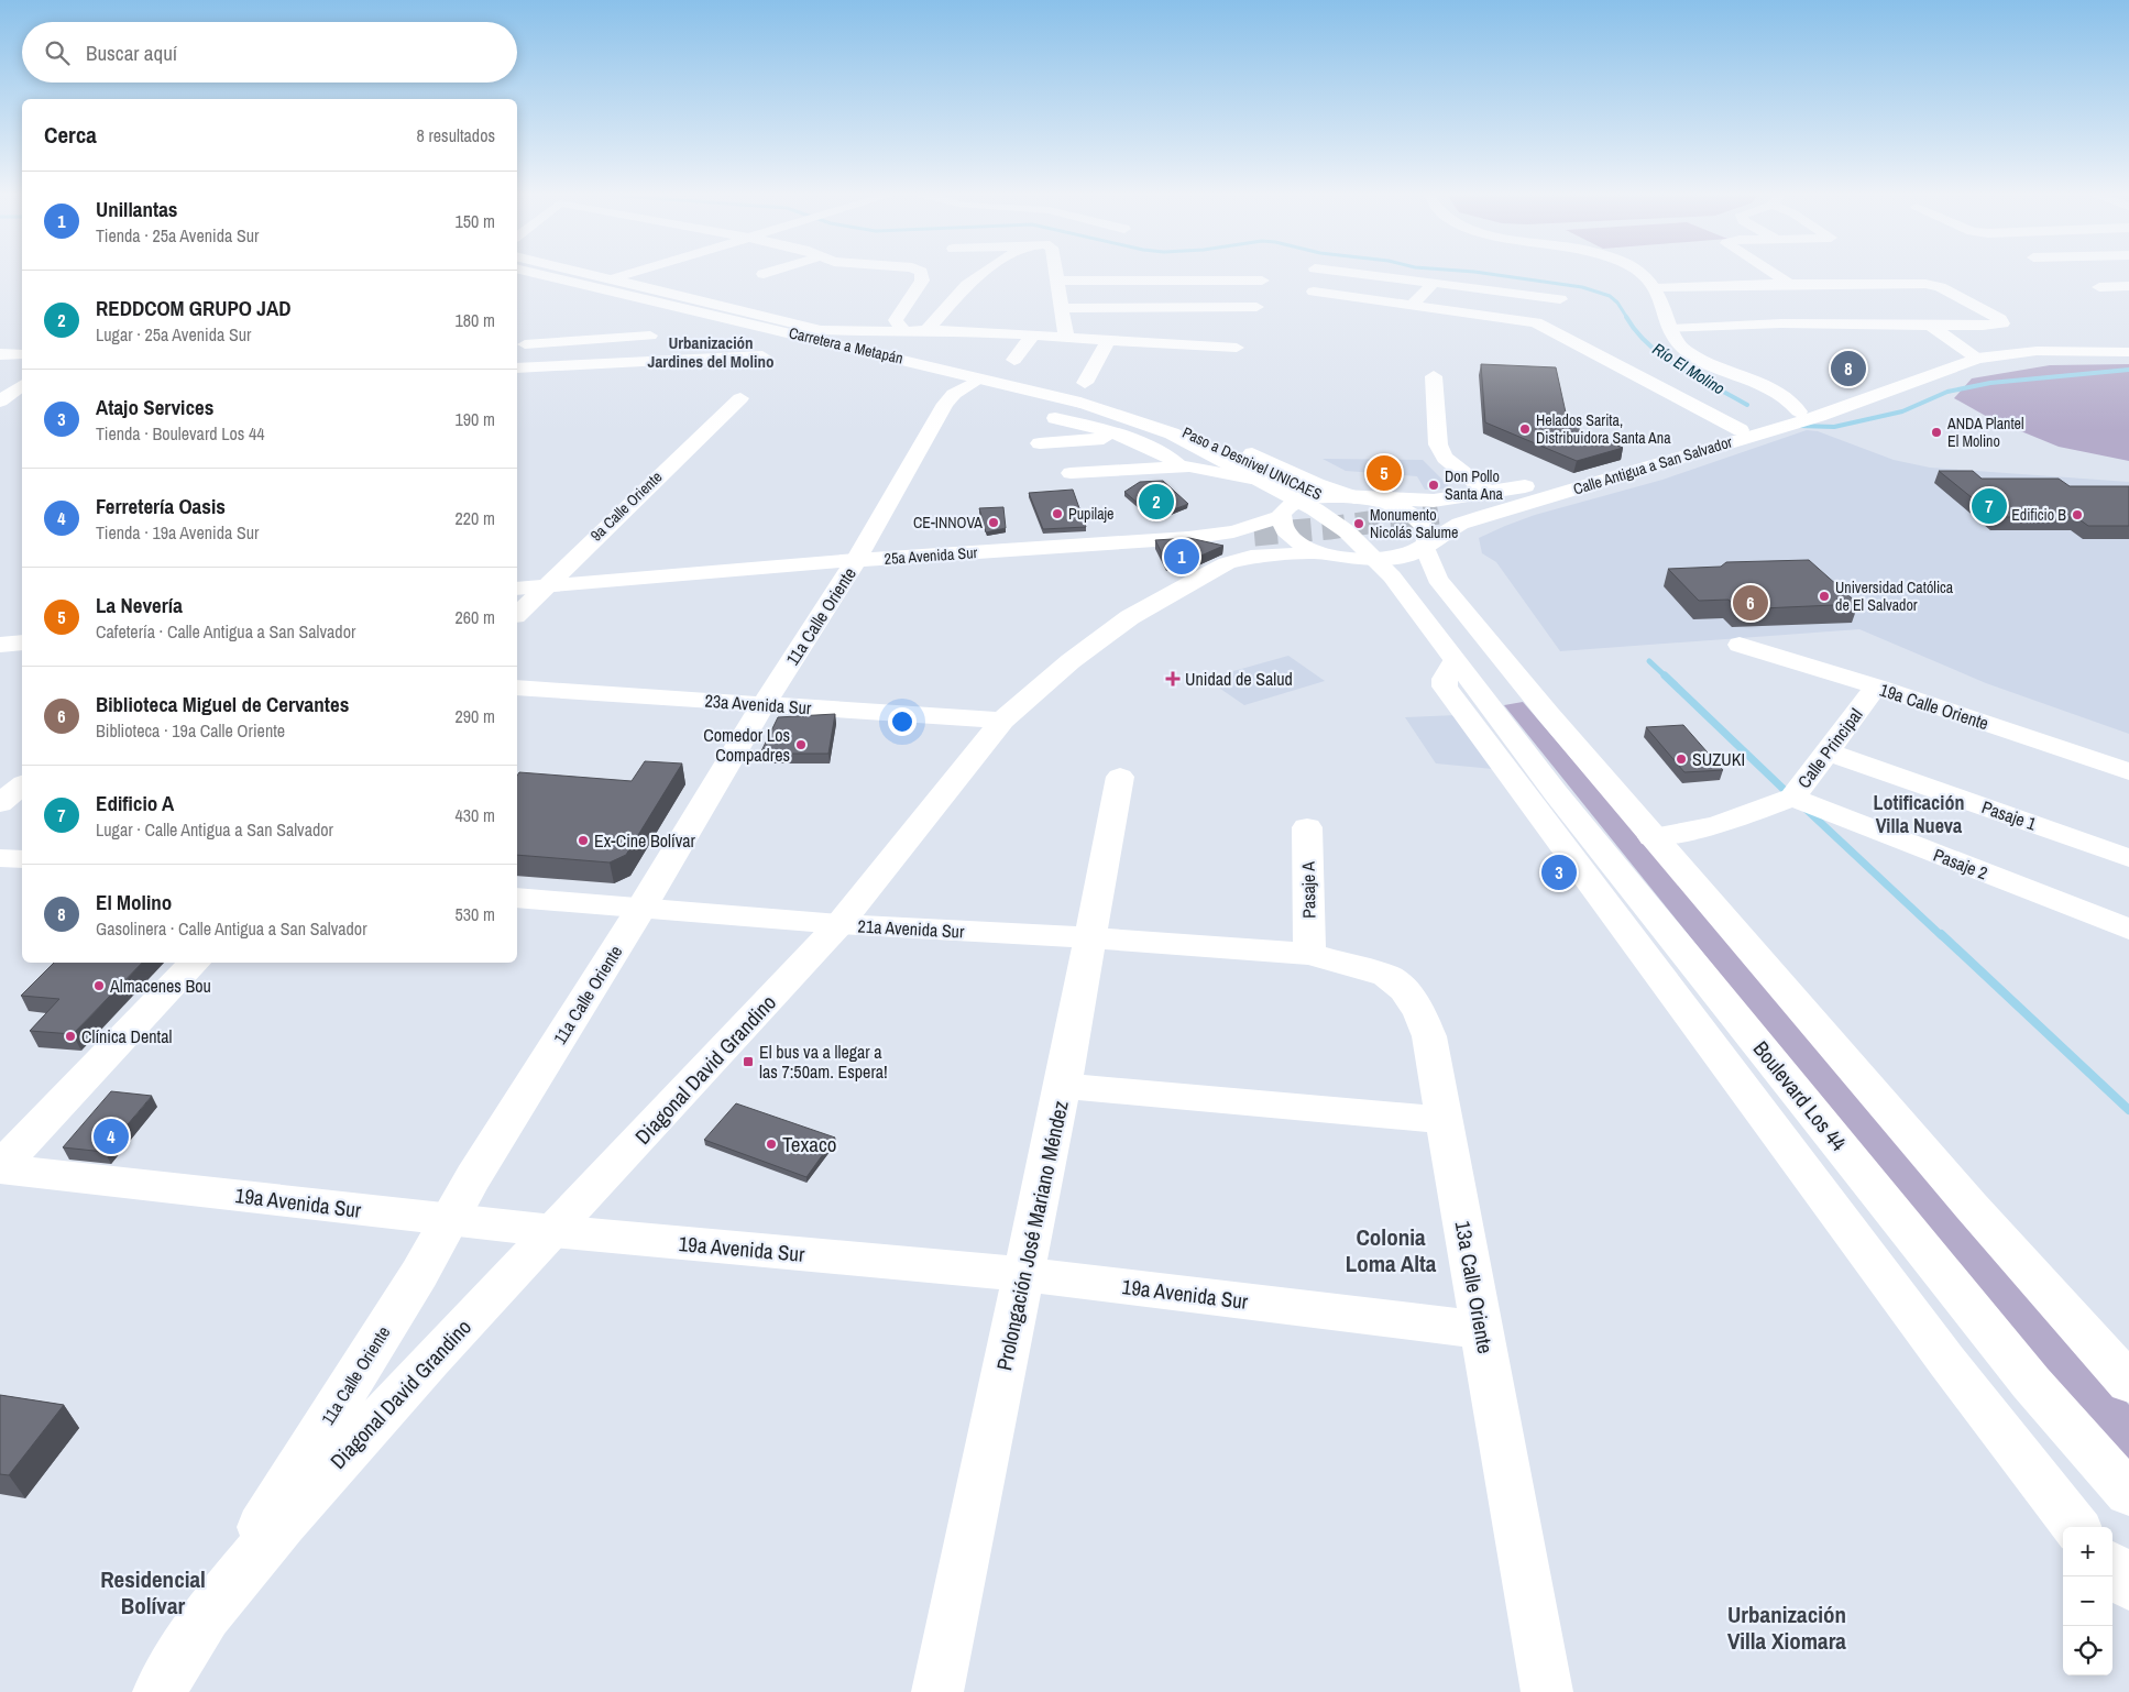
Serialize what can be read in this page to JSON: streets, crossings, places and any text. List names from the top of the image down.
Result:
{
  "streets": {
    "main road": [
      "Carretera a Metapán",
      "Paso a Desnivel UNICAES",
      "Calle Antigua a San Salvador",
      "9a Calle Oriente",
      "25a Avenida Sur",
      "11a Calle Oriente",
      "23a Avenida Sur",
      "19a Calle Oriente",
      "Calle Principal",
      "Pasaje 1",
      "Pasaje 2",
      "Pasaje A",
      "21a Avenida Sur",
      "Diagonal David Grandino",
      "Boulevard Los 44",
      "19a Avenida Sur",
      "Prolongación José Mariano Méndez",
      "13a Calle Oriente"
    ]
  },
  "crossings": [
    ["Carretera a Metapán", "Paso a Desnivel UNICAES"],
    ["Carretera a Metapán", "11a Calle Oriente"],
    ["Paso a Desnivel UNICAES", "Boulevard Los 44"],
    ["Calle Antigua a San Salvador", "25a Avenida Sur"],
    ["Calle Antigua a San Salvador", "Diagonal David Grandino"],
    ["9a Calle Oriente", "25a Avenida Sur"],
    ["25a Avenida Sur", "11a Calle Oriente"],
    ["11a Calle Oriente", "23a Avenida Sur"],
    ["11a Calle Oriente", "21a Avenida Sur"],
    ["11a Calle Oriente", "Diagonal David Grandino"],
    ["11a Calle Oriente", "19a Avenida Sur"],
    ["23a Avenida Sur", "Diagonal David Grandino"],
    ["19a Calle Oriente", "Calle Principal"],
    ["Calle Principal", "Pasaje 1"],
    ["Calle Principal", "Pasaje 2"],
    ["Pasaje A", "21a Avenida Sur"],
    ["Pasaje A", "13a Calle Oriente"],
    ["21a Avenida Sur", "Diagonal David Grandino"],
    ["21a Avenida Sur", "Prolongación José Mariano Méndez"],
    ["21a Avenida Sur", "13a Calle Oriente"],
    ["Diagonal David Grandino", "19a Avenida Sur"],
    ["19a Avenida Sur", "Prolongación José Mariano Méndez"],
    ["19a Avenida Sur", "13a Calle Oriente"]
  ],
  "districts": [
    "Urbanización Jardines del Molino",
    "Lotificación Villa Nueva",
    "Colonia Loma Alta",
    "Residencial Bolívar",
    "Urbanización Villa Xiomara"
  ],
  "water": ["Río El Molino"],
  "places": {
    "other": [
      "Helados Sarita, Distribuidora Santa Ana",
      "ANDA Plantel El Molino",
      "Don Pollo Santa Ana",
      "Pupilaje",
      "Edificio B",
      "CE-INNOVA",
      "Monumento Nicolás Salume",
      "Universidad Católica de El Salvador",
      "Comedor Los Compadres",
      "SUZUKI",
      "Ex-Cine Bolívar",
      "Almacenes Bou",
      "Clínica Dental",
      "Texaco"
    ],
    "health": ["Unidad de Salud"],
    "transit": ["El bus va a llegar a las 7:50am. Espera!"]
  },
  "page": {
    "search": "Buscar aquí",
    "heading": ["Cerca", "8 resultados"],
    "list": [
      {
        "mark": "1",
        "name": "Unillantas",
        "note": "Tienda · 25a Avenida Sur",
        "value": "150 m"
      },
      {
        "mark": "2",
        "name": "REDDCOM GRUPO JAD",
        "note": "Lugar · 25a Avenida Sur",
        "value": "180 m"
      },
      {
        "mark": "3",
        "name": "Atajo Services",
        "note": "Tienda · Boulevard Los 44",
        "value": "190 m"
      },
      {
        "mark": "4",
        "name": "Ferretería Oasis",
        "note": "Tienda · 19a Avenida Sur",
        "value": "220 m"
      },
      {
        "mark": "5",
        "name": "La Nevería",
        "note": "Cafetería · Calle Antigua a San Salvador",
        "value": "260 m"
      },
      {
        "mark": "6",
        "name": "Biblioteca Miguel de Cervantes",
        "note": "Biblioteca · 19a Calle Oriente",
        "value": "290 m"
      },
      {
        "mark": "7",
        "name": "Edificio A",
        "note": "Lugar · Calle Antigua a San Salvador",
        "value": "430 m"
      },
      {
        "mark": "8",
        "name": "El Molino",
        "note": "Gasolinera · Calle Antigua a San Salvador",
        "value": "530 m"
      }
    ],
    "pins": [
      "8",
      "5",
      "2",
      "7",
      "1",
      "6",
      "3",
      "4"
    ],
    "map_buttons": ["+", "−"]
  }
}
